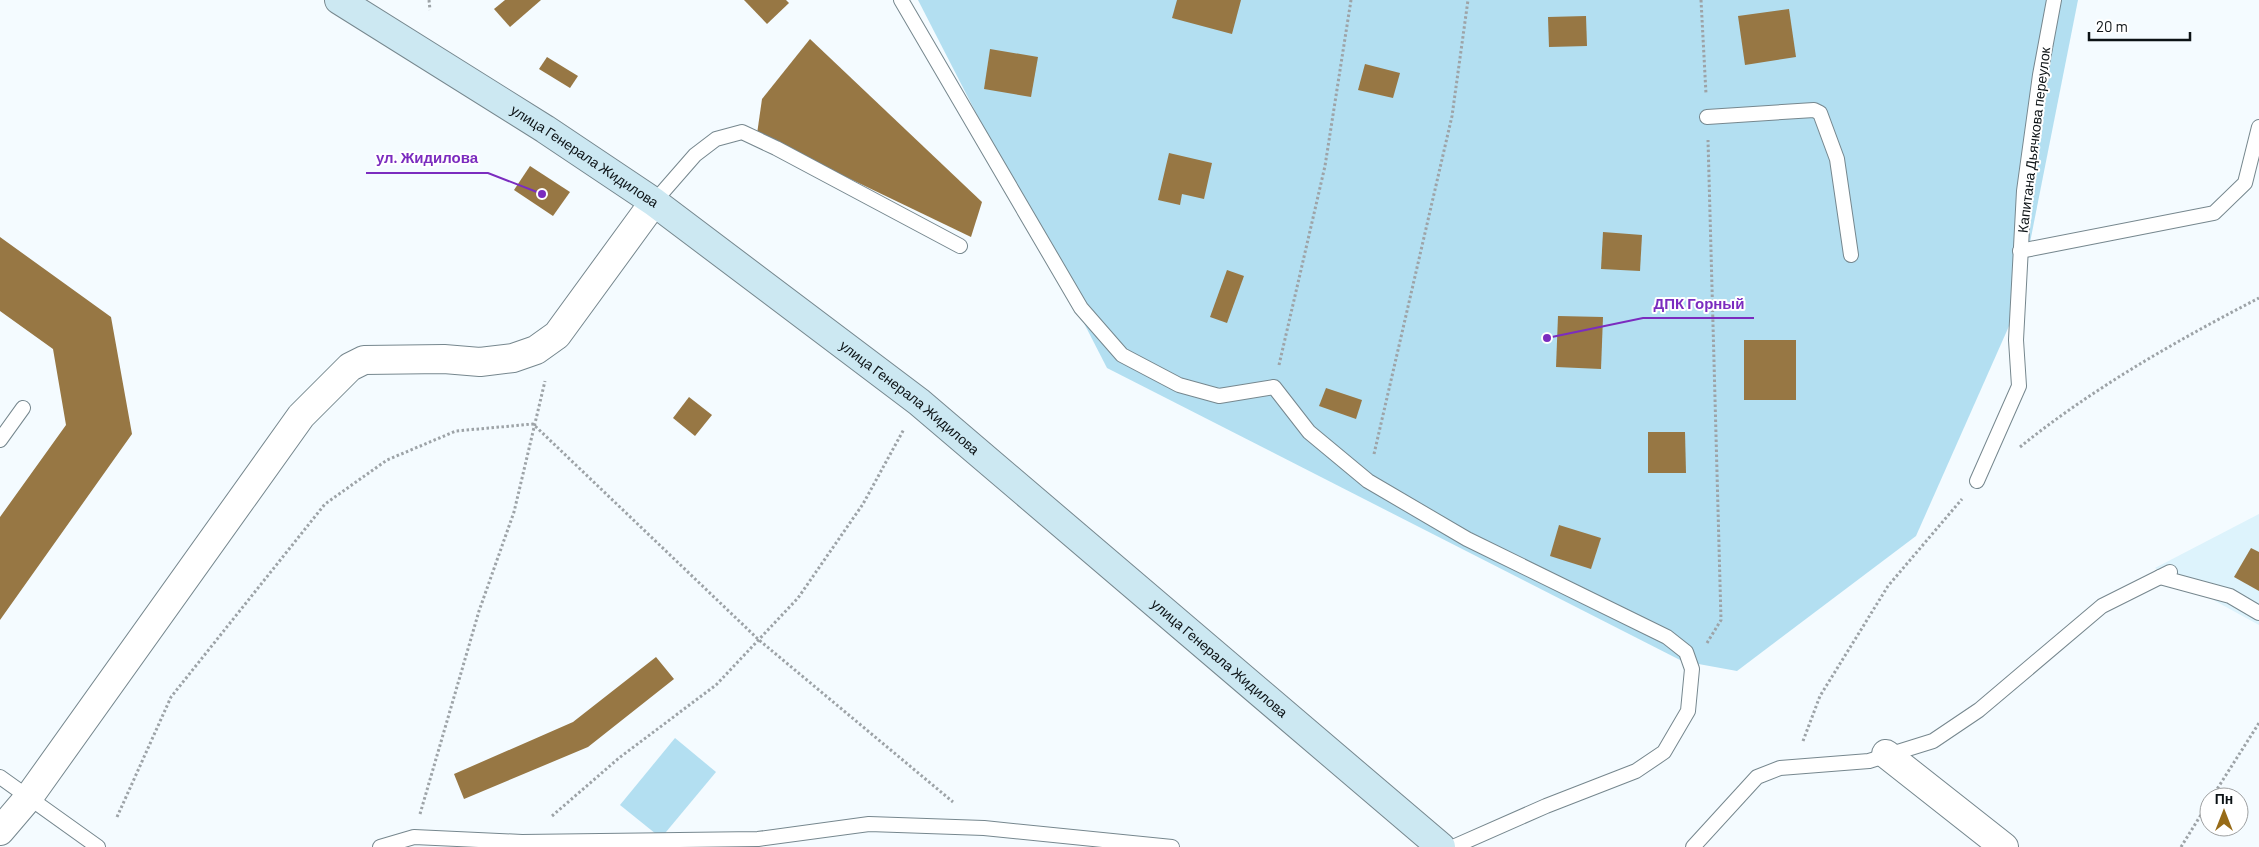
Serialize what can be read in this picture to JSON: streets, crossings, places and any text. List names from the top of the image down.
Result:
{
  "streets": {
    "main road": ["улица Генерала Жидилова"],
    "lane": ["Капитана Дьячкова переулок"]
  },
  "places": ["ул. Жидилова", "ДПК Горный"],
  "scale_bar": "20 m",
  "north": "top"
}
